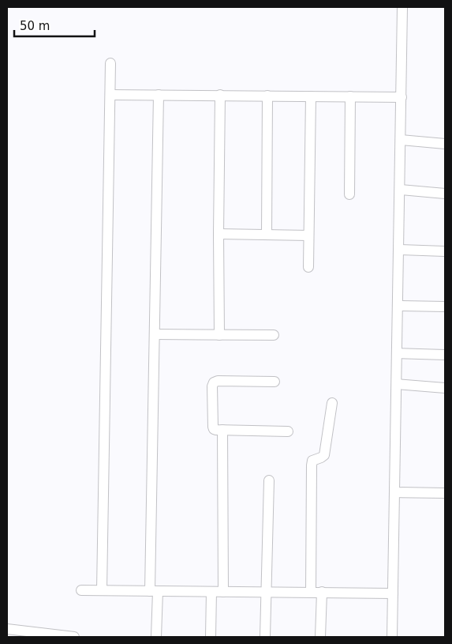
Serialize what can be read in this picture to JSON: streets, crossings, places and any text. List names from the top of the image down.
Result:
{
  "scale_bar": "50 m"
}
